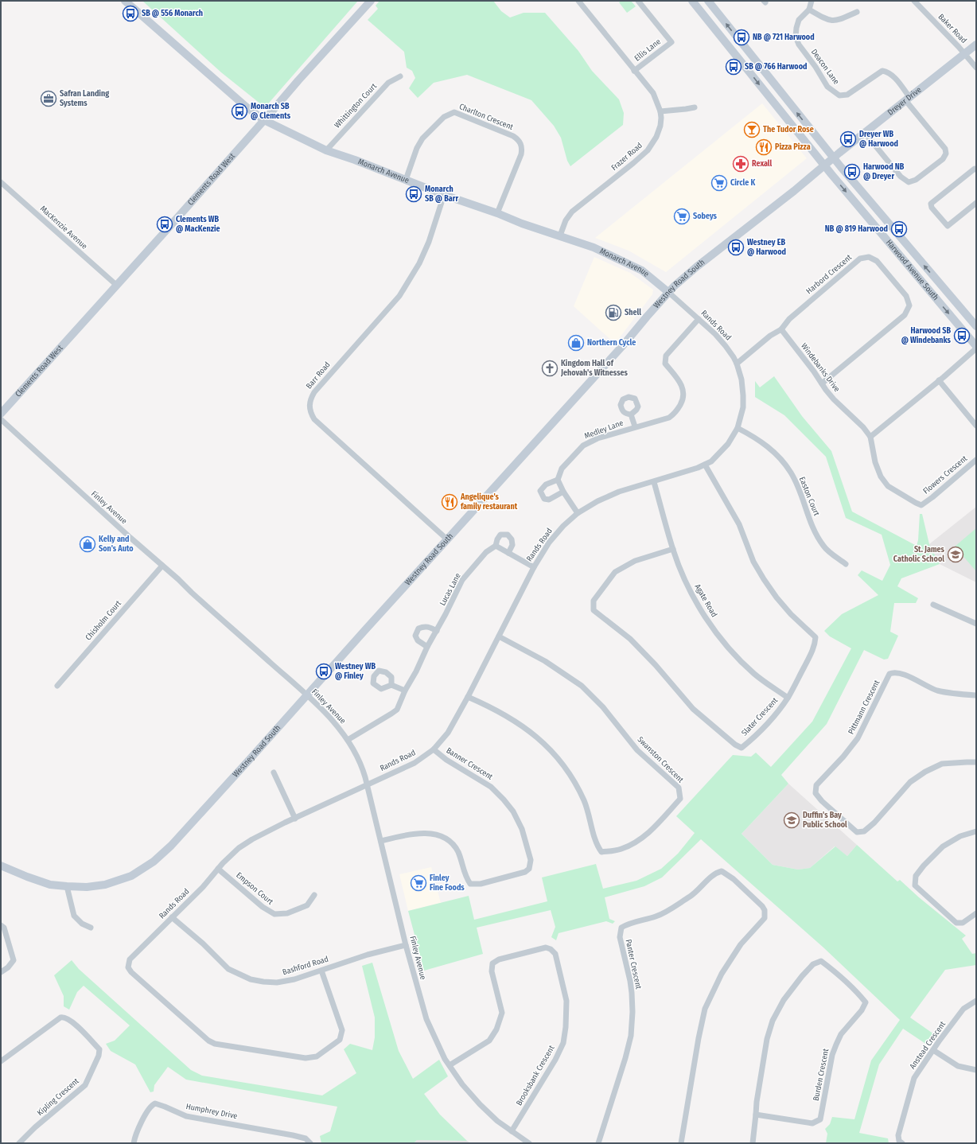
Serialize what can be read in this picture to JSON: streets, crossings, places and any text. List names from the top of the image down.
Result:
{
  "streets": {
    "main road": [
      "Dreyer Drive",
      "Monarch Avenue",
      "Clements Road West",
      "Harwood Avenue South",
      "Westney Road South"
    ],
    "street": [
      "Baker Road",
      "Ellis Lane",
      "Deacon Lane",
      "Whittington Court",
      "Charlton Crescent",
      "Frazer Road",
      "MacKenzie Avenue",
      "Harbord Crescent",
      "Rands Road",
      "Windebanks Drive",
      "Barr Road",
      "Medley Lane",
      "Flowers Crescent",
      "Easton Court",
      "Finley Avenue",
      "Lucas Lane",
      "Agate Road",
      "Chisholm Court",
      "Pittmann Crescent",
      "Slater Crescent",
      "Swanston Crescent",
      "Banner Crescent",
      "Empson Court",
      "Panter Crescent",
      "Bashford Road",
      "Anstead Crescent",
      "Burden Crescent",
      "Brooksbank Crescent",
      "Kipling Crescent",
      "Humphrey Drive"
    ]
  },
  "crossings": [
    ["Baker Road", "Dreyer Drive"],
    ["Ellis Lane", "Frazer Road"],
    ["Deacon Lane", "Dreyer Drive"],
    ["Dreyer Drive", "Harwood Avenue South"],
    ["Dreyer Drive", "Westney Road South"],
    ["Whittington Court", "Monarch Avenue"],
    ["Charlton Crescent", "Monarch Avenue"],
    ["Frazer Road", "Monarch Avenue"],
    ["Monarch Avenue", "Clements Road West"],
    ["Monarch Avenue", "Westney Road South"],
    ["Monarch Avenue", "Rands Road"],
    ["Monarch Avenue", "Barr Road"],
    ["Clements Road West", "MacKenzie Avenue"],
    ["Harwood Avenue South", "Westney Road South"],
    ["Harbord Crescent", "Windebanks Drive"],
    ["Westney Road South", "Rands Road"],
    ["Westney Road South", "Barr Road"],
    ["Westney Road South", "Finley Avenue"],
    ["Rands Road", "Medley Lane"],
    ["Rands Road", "Easton Court"],
    ["Rands Road", "Finley Avenue"],
    ["Rands Road", "Agate Road"],
    ["Rands Road", "Slater Crescent"],
    ["Rands Road", "Swanston Crescent"],
    ["Rands Road", "Banner Crescent"],
    ["Rands Road", "Empson Court"],
    ["Rands Road", "Bashford Road"],
    ["Windebanks Drive", "Flowers Crescent"],
    ["Finley Avenue", "Lucas Lane"],
    ["Finley Avenue", "Chisholm Court"],
    ["Finley Avenue", "Banner Crescent"],
    ["Finley Avenue", "Bashford Road"],
    ["Finley Avenue", "Brooksbank Crescent"],
    ["Agate Road", "Slater Crescent"]
  ],
  "places": {
    "bus stop": [
      "SB @ 556 Monarch",
      "NB @ 721 Harwood",
      "SB @ 766 Harwood",
      "Monarch SB @ Clements",
      "Dreyer WB @ Harwood",
      "Harwood NB @ Dreyer",
      "Monarch SB @ Barr",
      "Clements WB @ MacKenzie",
      "NB @ 819 Harwood",
      "Westney EB @ Harwood",
      "Harwood SB @ Windebanks",
      "Westney WB @ Finley"
    ],
    "office": ["Safran Landing Systems"],
    "bar": ["The Tudor Rose"],
    "restaurant": ["Pizza Pizza", "Angelique's family restaurant"],
    "pharmacy": ["Rexall"],
    "supermarket": ["Circle K", "Sobeys", "Finley Fine Foods"],
    "fuel station": ["Shell"],
    "shop": ["Northern Cycle", "Kelly and Son's Auto"],
    "church": ["Kingdom Hall of Jehovah's Witnesses"],
    "school or university": ["St. James Catholic School", "Duffin's Bay Public School"]
  }
}
